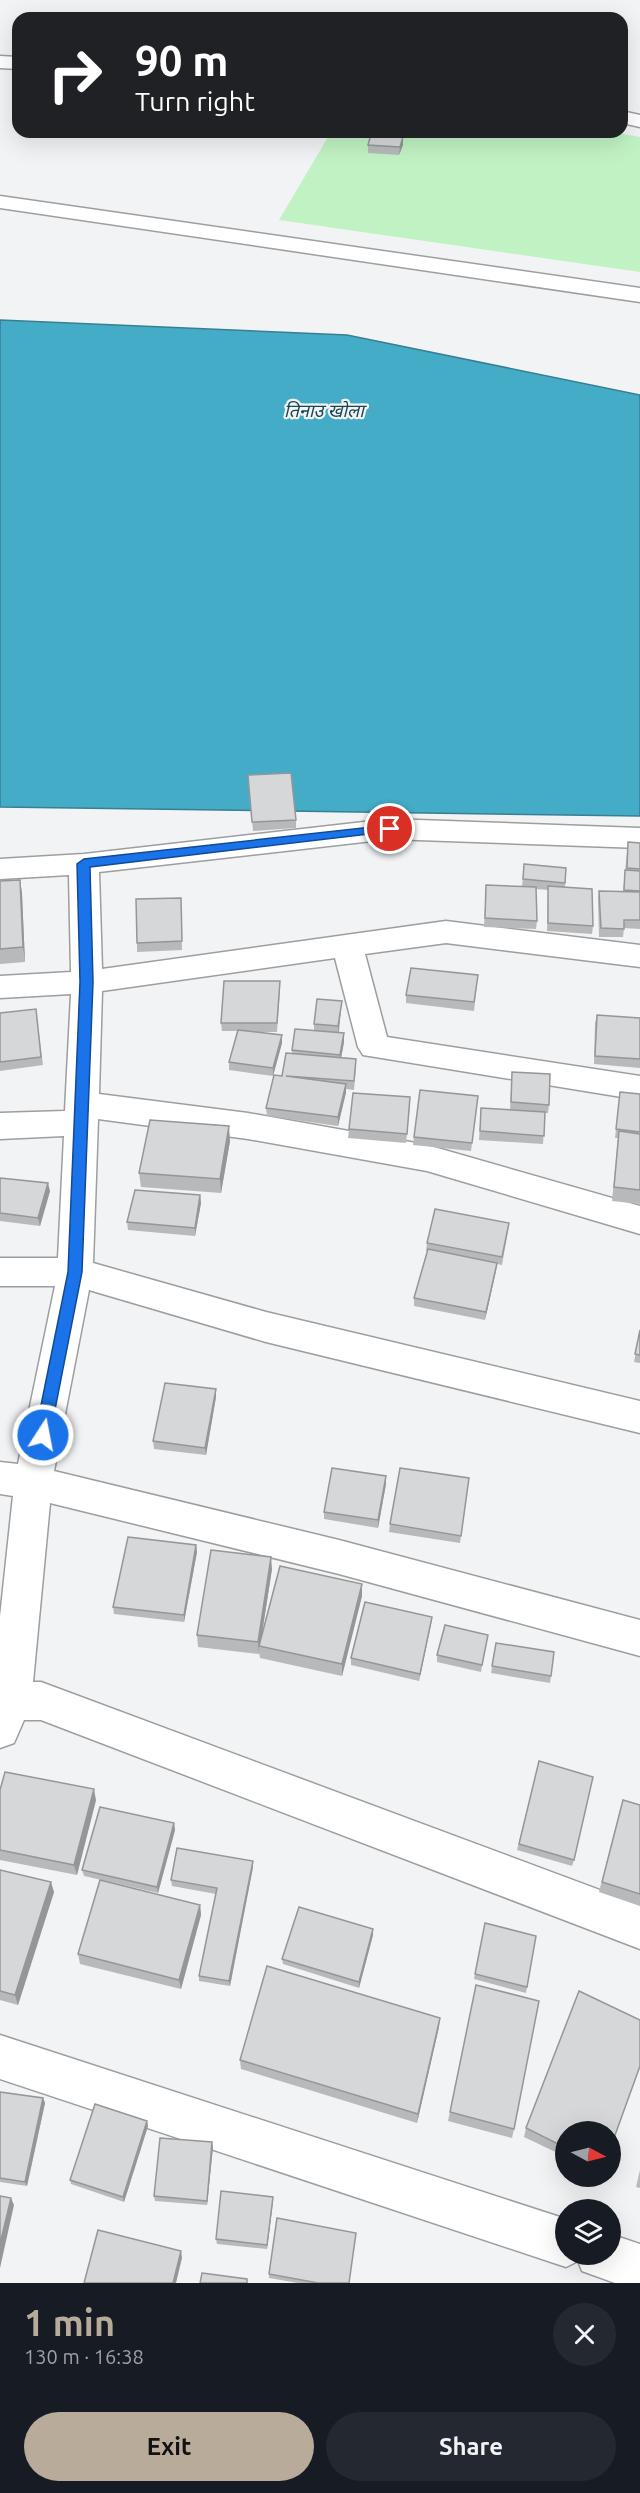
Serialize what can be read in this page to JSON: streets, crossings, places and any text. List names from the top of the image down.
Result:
{
  "water": ["तिनाउ खोला"],
  "north": "right",
  "page": {
    "turn": ["90 m", "Turn right"],
    "heading": ["1 min", "130 m · 16:38"],
    "buttons": ["Exit", "Share"]
  }
}
